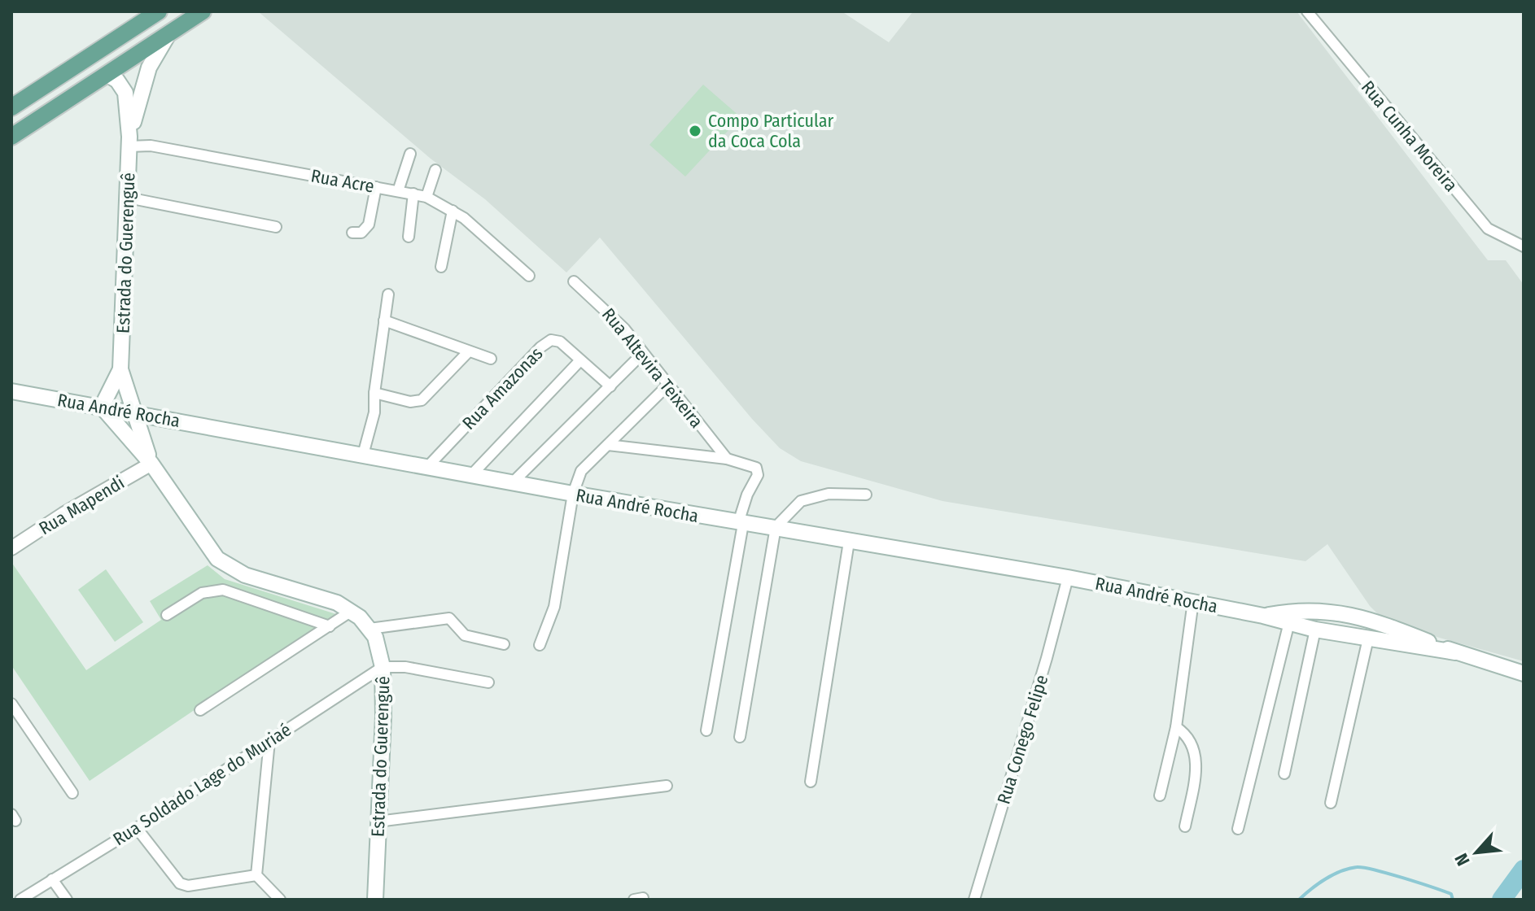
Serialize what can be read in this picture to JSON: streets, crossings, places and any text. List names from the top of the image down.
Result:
{
  "streets": {
    "main road": ["Estrada do Guerenguê", "Rua André Rocha"],
    "street": [
      "Rua Cunha Moreira",
      "Rua Acre",
      "Rua Altevira Teixeira",
      "Rua Amazonas",
      "Rua Mapendi",
      "Rua Conego Felipe",
      "Rua Soldado Lage do Muriaé"
    ]
  },
  "crossings": [
    ["Rua Acre", "Estrada do Guerenguê"],
    ["Estrada do Guerenguê", "Rua André Rocha"],
    ["Estrada do Guerenguê", "Rua Mapendi"],
    ["Estrada do Guerenguê", "Rua Soldado Lage do Muriaé"],
    ["Rua Amazonas", "Rua André Rocha"],
    ["Rua André Rocha", "Rua Conego Felipe"]
  ],
  "places": ["Compo Particular da Coca Cola"],
  "north": "bottom left"
}
